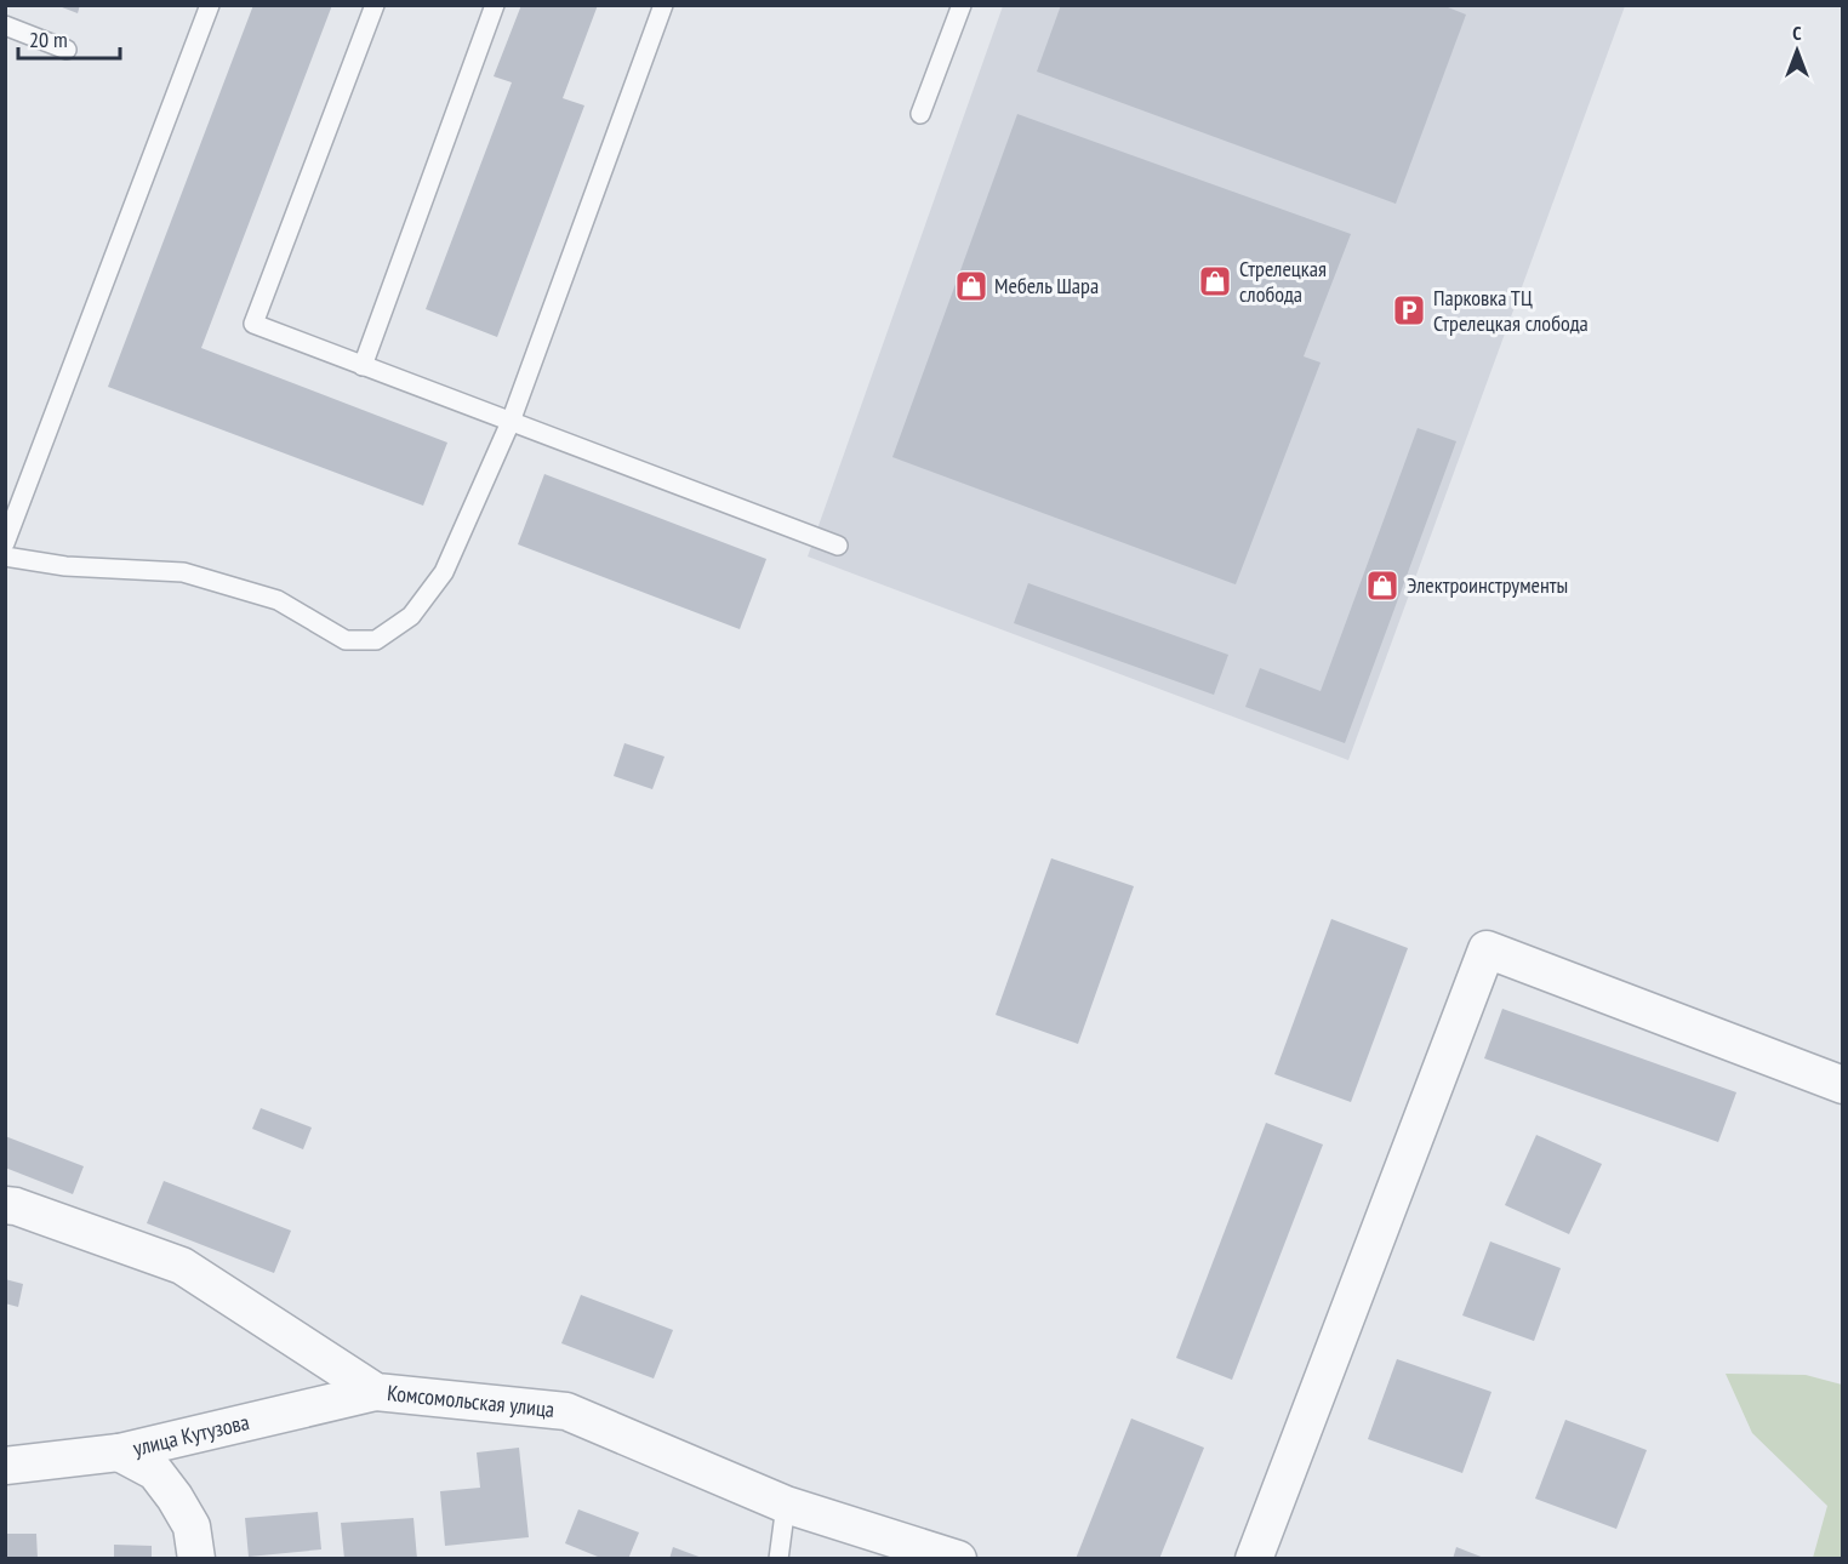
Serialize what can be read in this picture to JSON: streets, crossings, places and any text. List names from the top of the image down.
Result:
{
  "streets": {
    "street": ["Комсомольская улица", "улица Кутузова"]
  },
  "crossings": [
    ["Комсомольская улица", "улица Кутузова"]
  ],
  "places": {
    "shop": ["Стрелецкая слобода", "Мебель Шара", "Электроинструменты"],
    "parking": ["Парковка ТЦ Стрелецкая слобода"]
  },
  "scale_bar": "20 m",
  "north": "top"
}
